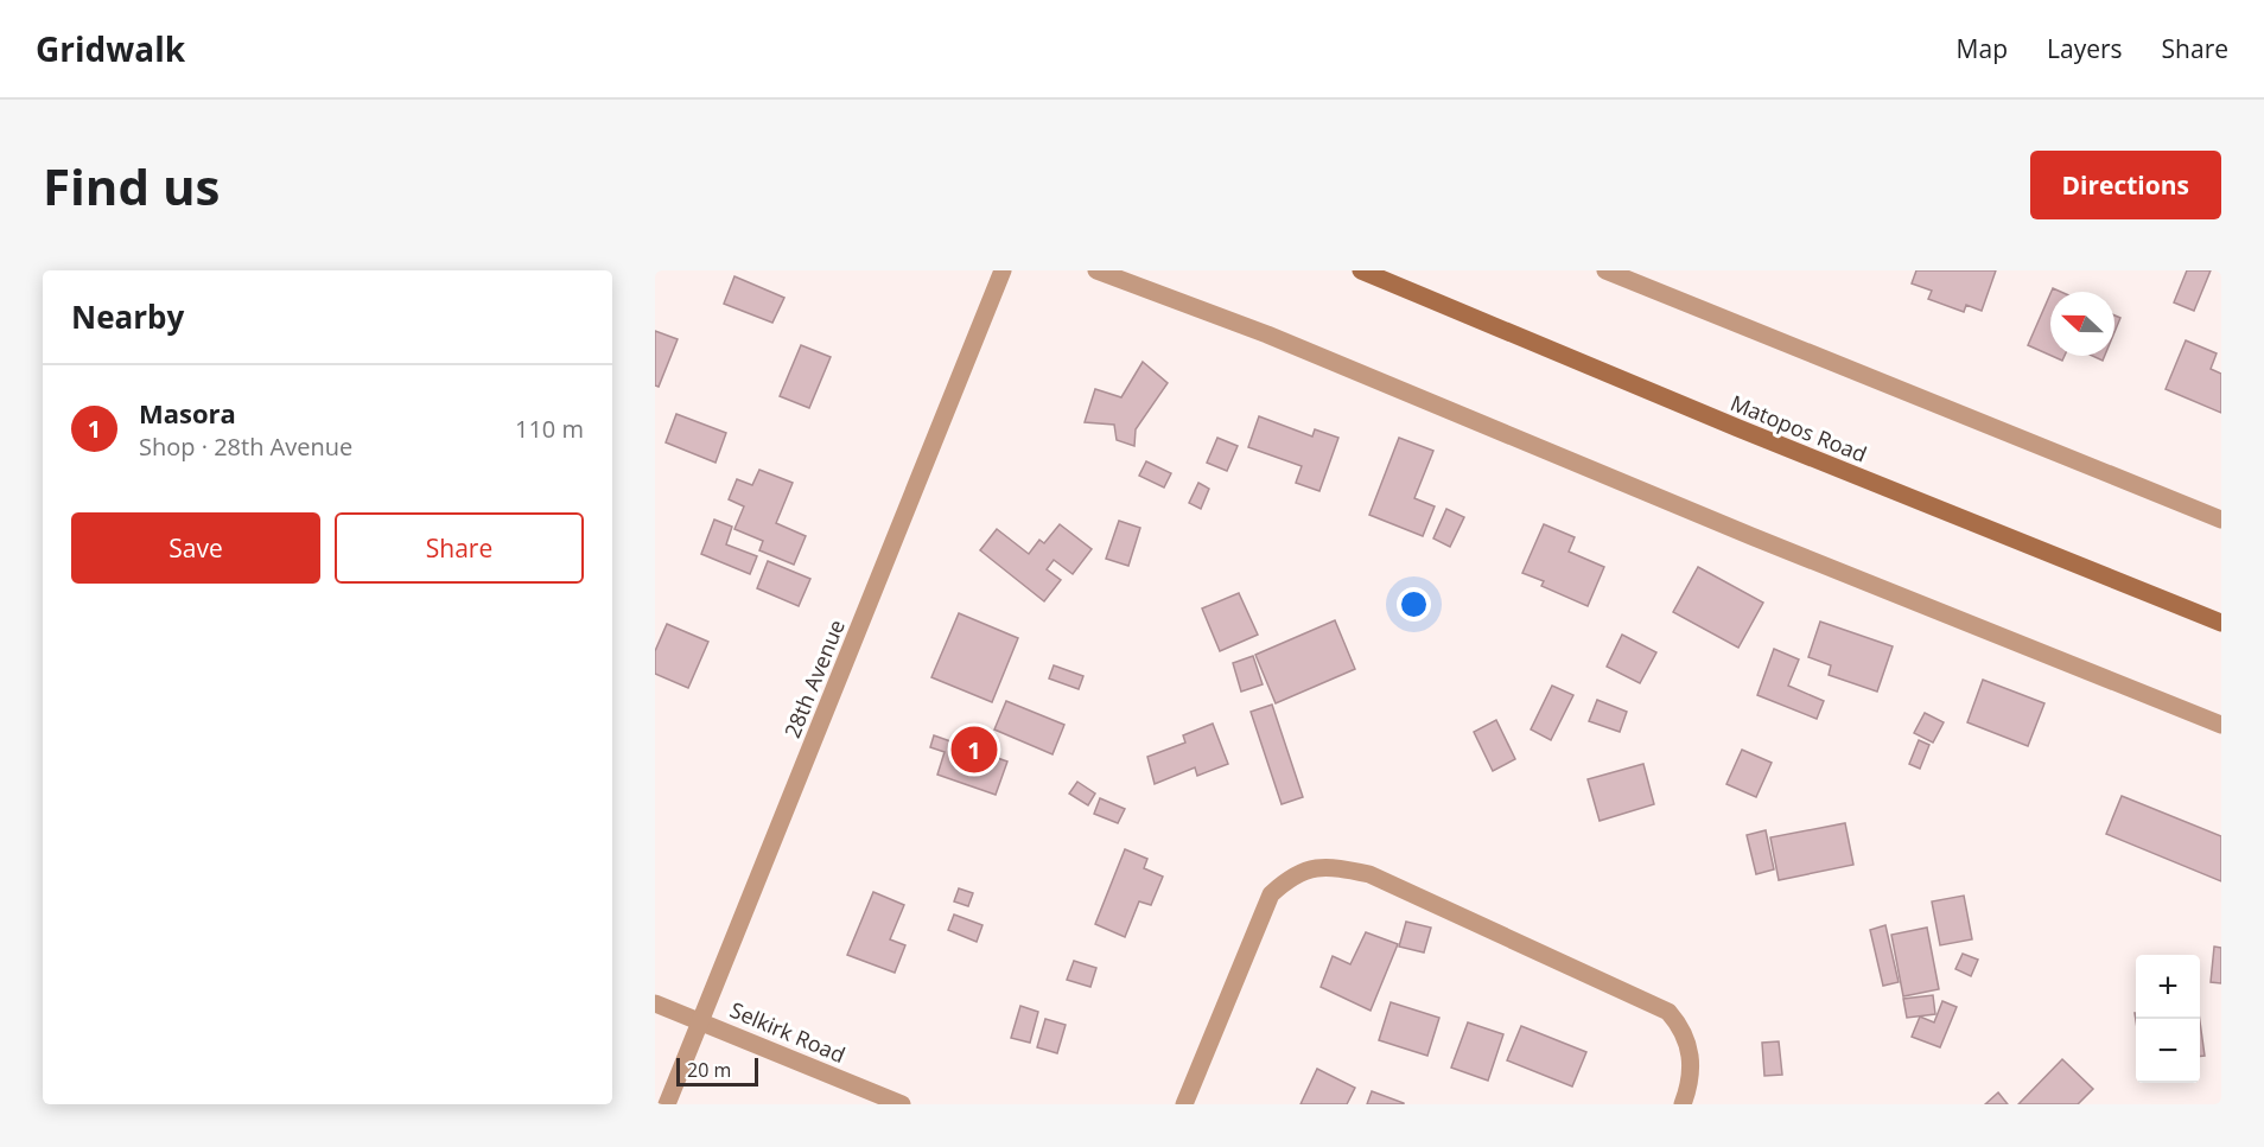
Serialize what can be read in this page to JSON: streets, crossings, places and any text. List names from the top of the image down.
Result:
{
  "streets": {
    "main road": ["Matopos Road"],
    "street": ["28th Avenue", "Selkirk Road"]
  },
  "crossings": [
    ["28th Avenue", "Selkirk Road"]
  ],
  "scale_bar": "20 m",
  "north": "left",
  "page": {
    "header": "Gridwalk",
    "nav": ["Map", "Layers", "Share"],
    "buttons": [
      "Directions",
      ["Save", "Share"]
    ],
    "title": "Find us",
    "heading": "Nearby",
    "list": [
      {
        "mark": "1",
        "name": "Masora",
        "note": "Shop · 28th Avenue",
        "value": "110 m"
      }
    ],
    "pins": "1",
    "map_buttons": ["+", "−"],
    "scale": "20 m"
  }
}
